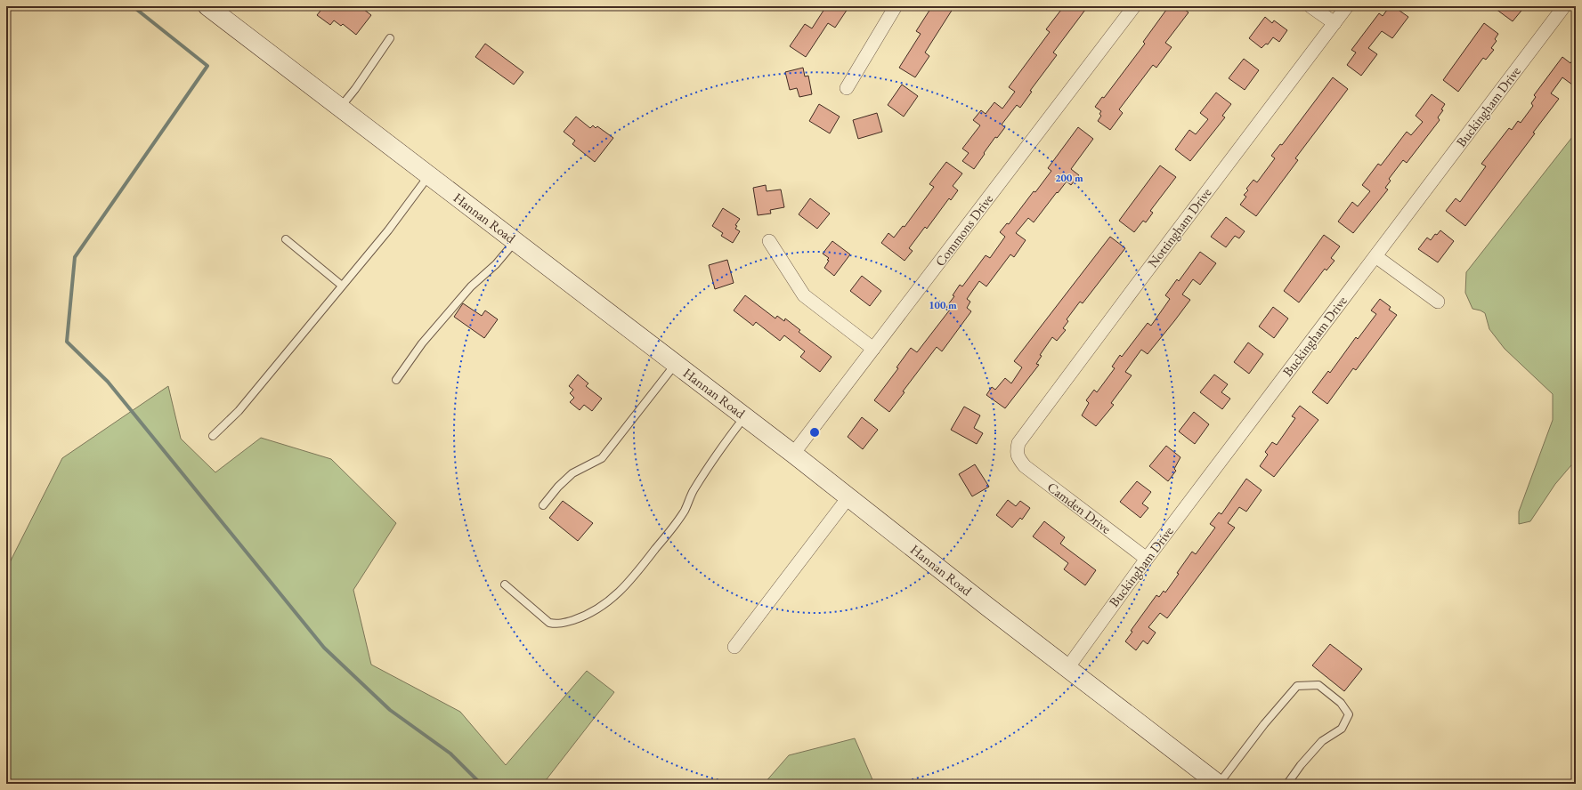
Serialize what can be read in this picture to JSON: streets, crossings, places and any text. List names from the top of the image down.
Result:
{
  "streets": {
    "street": [
      "Buckingham Drive",
      "Hannan Road",
      "Nottingham Drive",
      "Commons Drive",
      "Camden Drive"
    ]
  },
  "crossings": [
    ["Buckingham Drive", "Hannan Road"],
    ["Buckingham Drive", "Camden Drive"],
    ["Hannan Road", "Commons Drive"],
    ["Nottingham Drive", "Camden Drive"]
  ],
  "rings": ["200 m", "100 m"]
}
